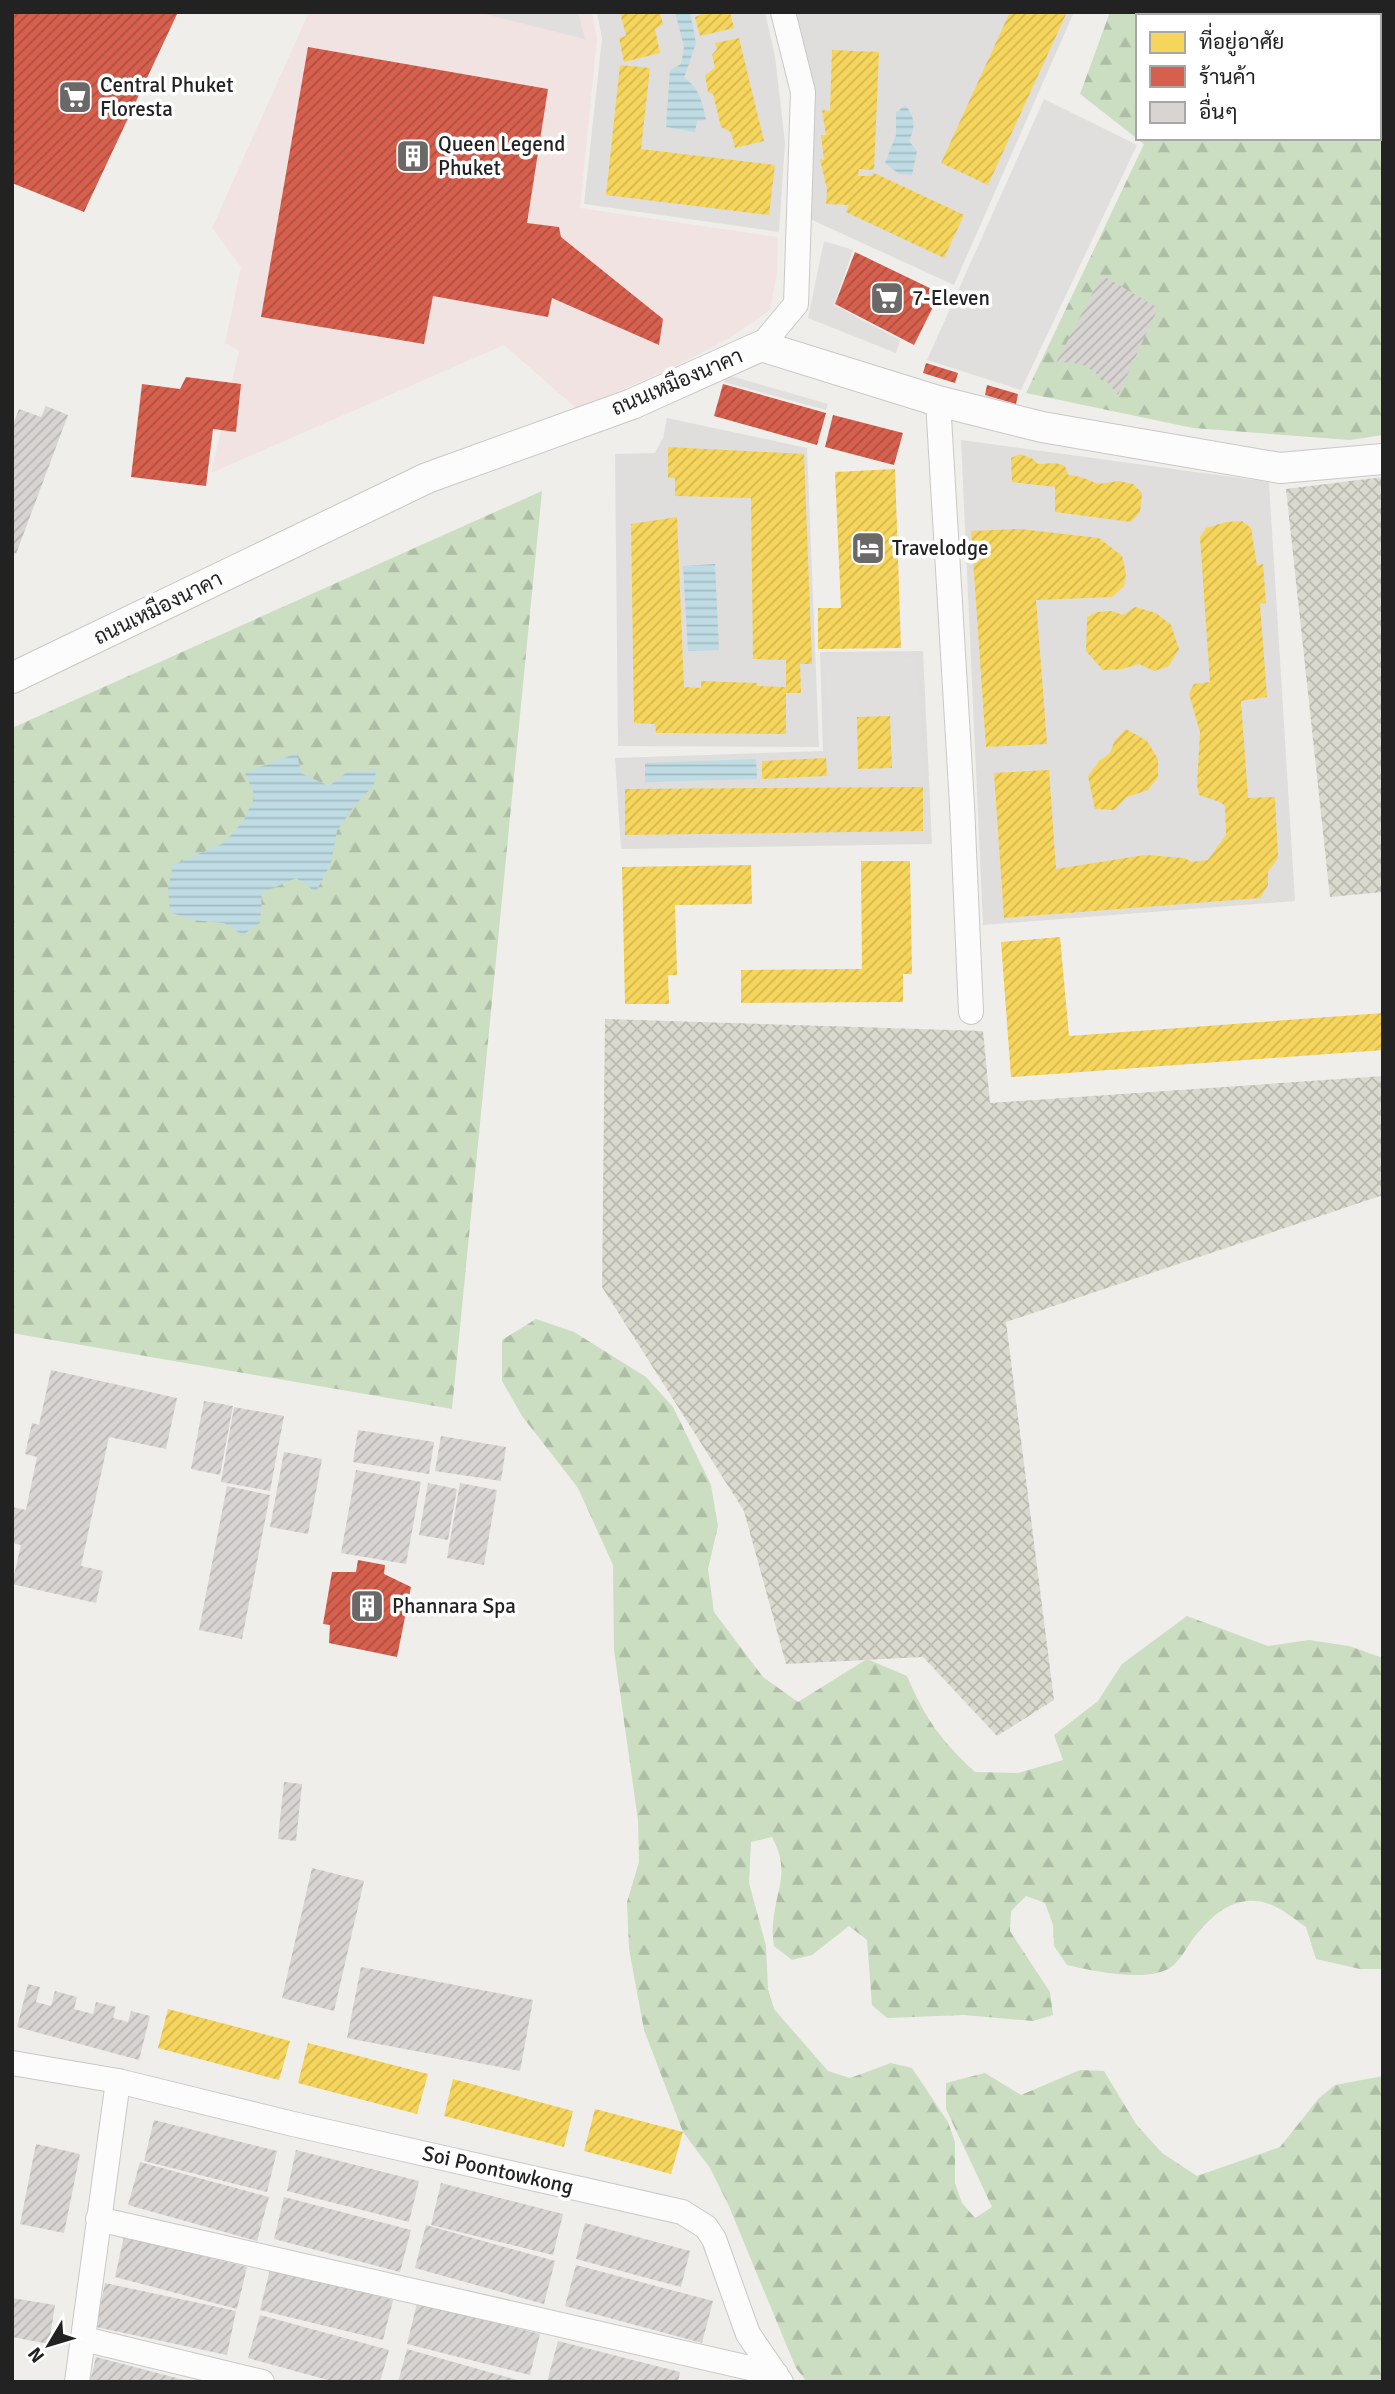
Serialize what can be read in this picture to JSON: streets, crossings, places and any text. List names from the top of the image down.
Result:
{
  "streets": {
    "street": ["ถนนเหมืองนาคา", "Soi Poontowkong"]
  },
  "places": {
    "supermarket": ["Central Phuket Floresta", "7-Eleven"],
    "building": ["Queen Legend Phuket", "Phannara Spa"],
    "hotel": ["Travelodge"]
  },
  "legend": ["ที่อยู่อาศัย", "ร้านค้า", "อื่นๆ"],
  "north": "bottom left"
}
